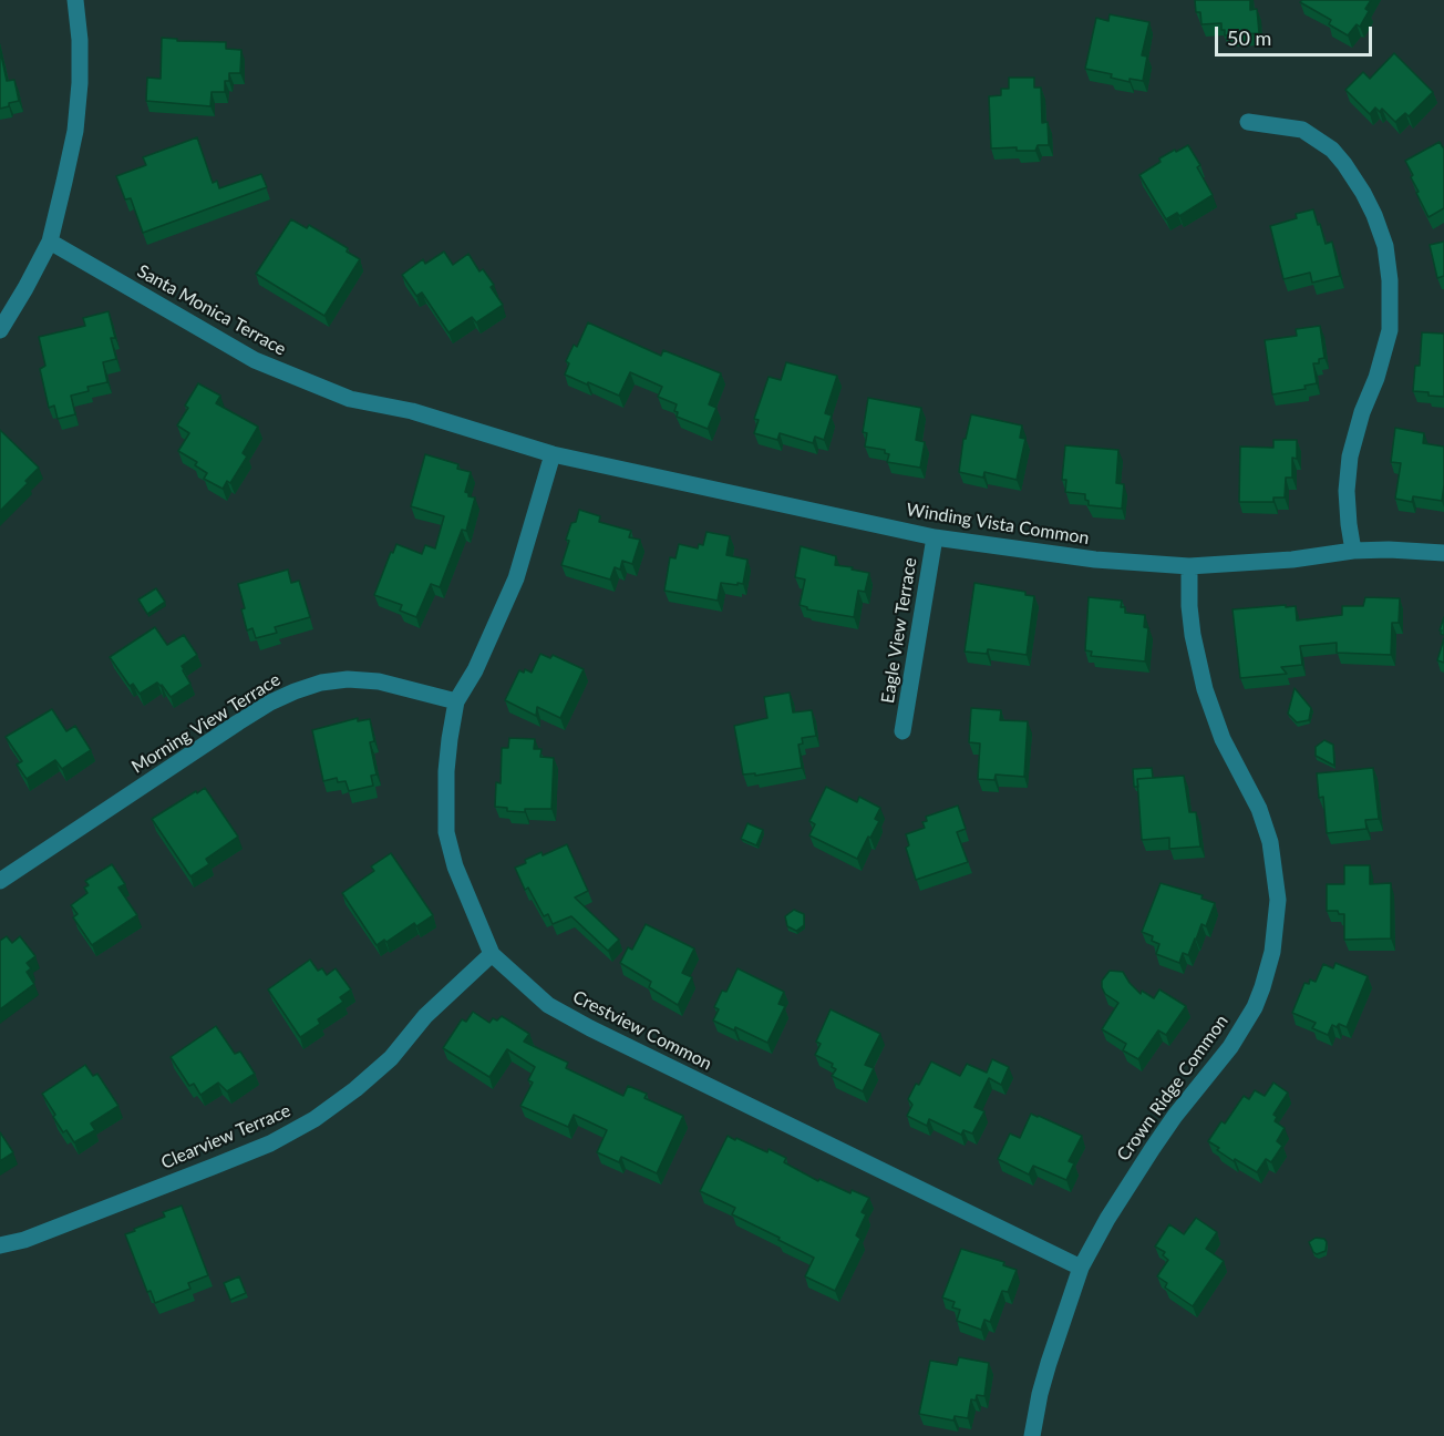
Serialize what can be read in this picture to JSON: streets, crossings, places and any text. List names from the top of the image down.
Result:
{
  "streets": {
    "street": [
      "Santa Monica Terrace",
      "Winding Vista Common",
      "Eagle View Terrace",
      "Morning View Terrace",
      "Crestview Common",
      "Crown Ridge Common",
      "Clearview Terrace"
    ]
  },
  "crossings": [
    ["Santa Monica Terrace", "Winding Vista Common"],
    ["Santa Monica Terrace", "Crestview Common"],
    ["Winding Vista Common", "Eagle View Terrace"],
    ["Winding Vista Common", "Crestview Common"],
    ["Winding Vista Common", "Crown Ridge Common"],
    ["Morning View Terrace", "Crestview Common"],
    ["Crestview Common", "Crown Ridge Common"],
    ["Crestview Common", "Clearview Terrace"]
  ],
  "scale_bar": "50 m"
}
